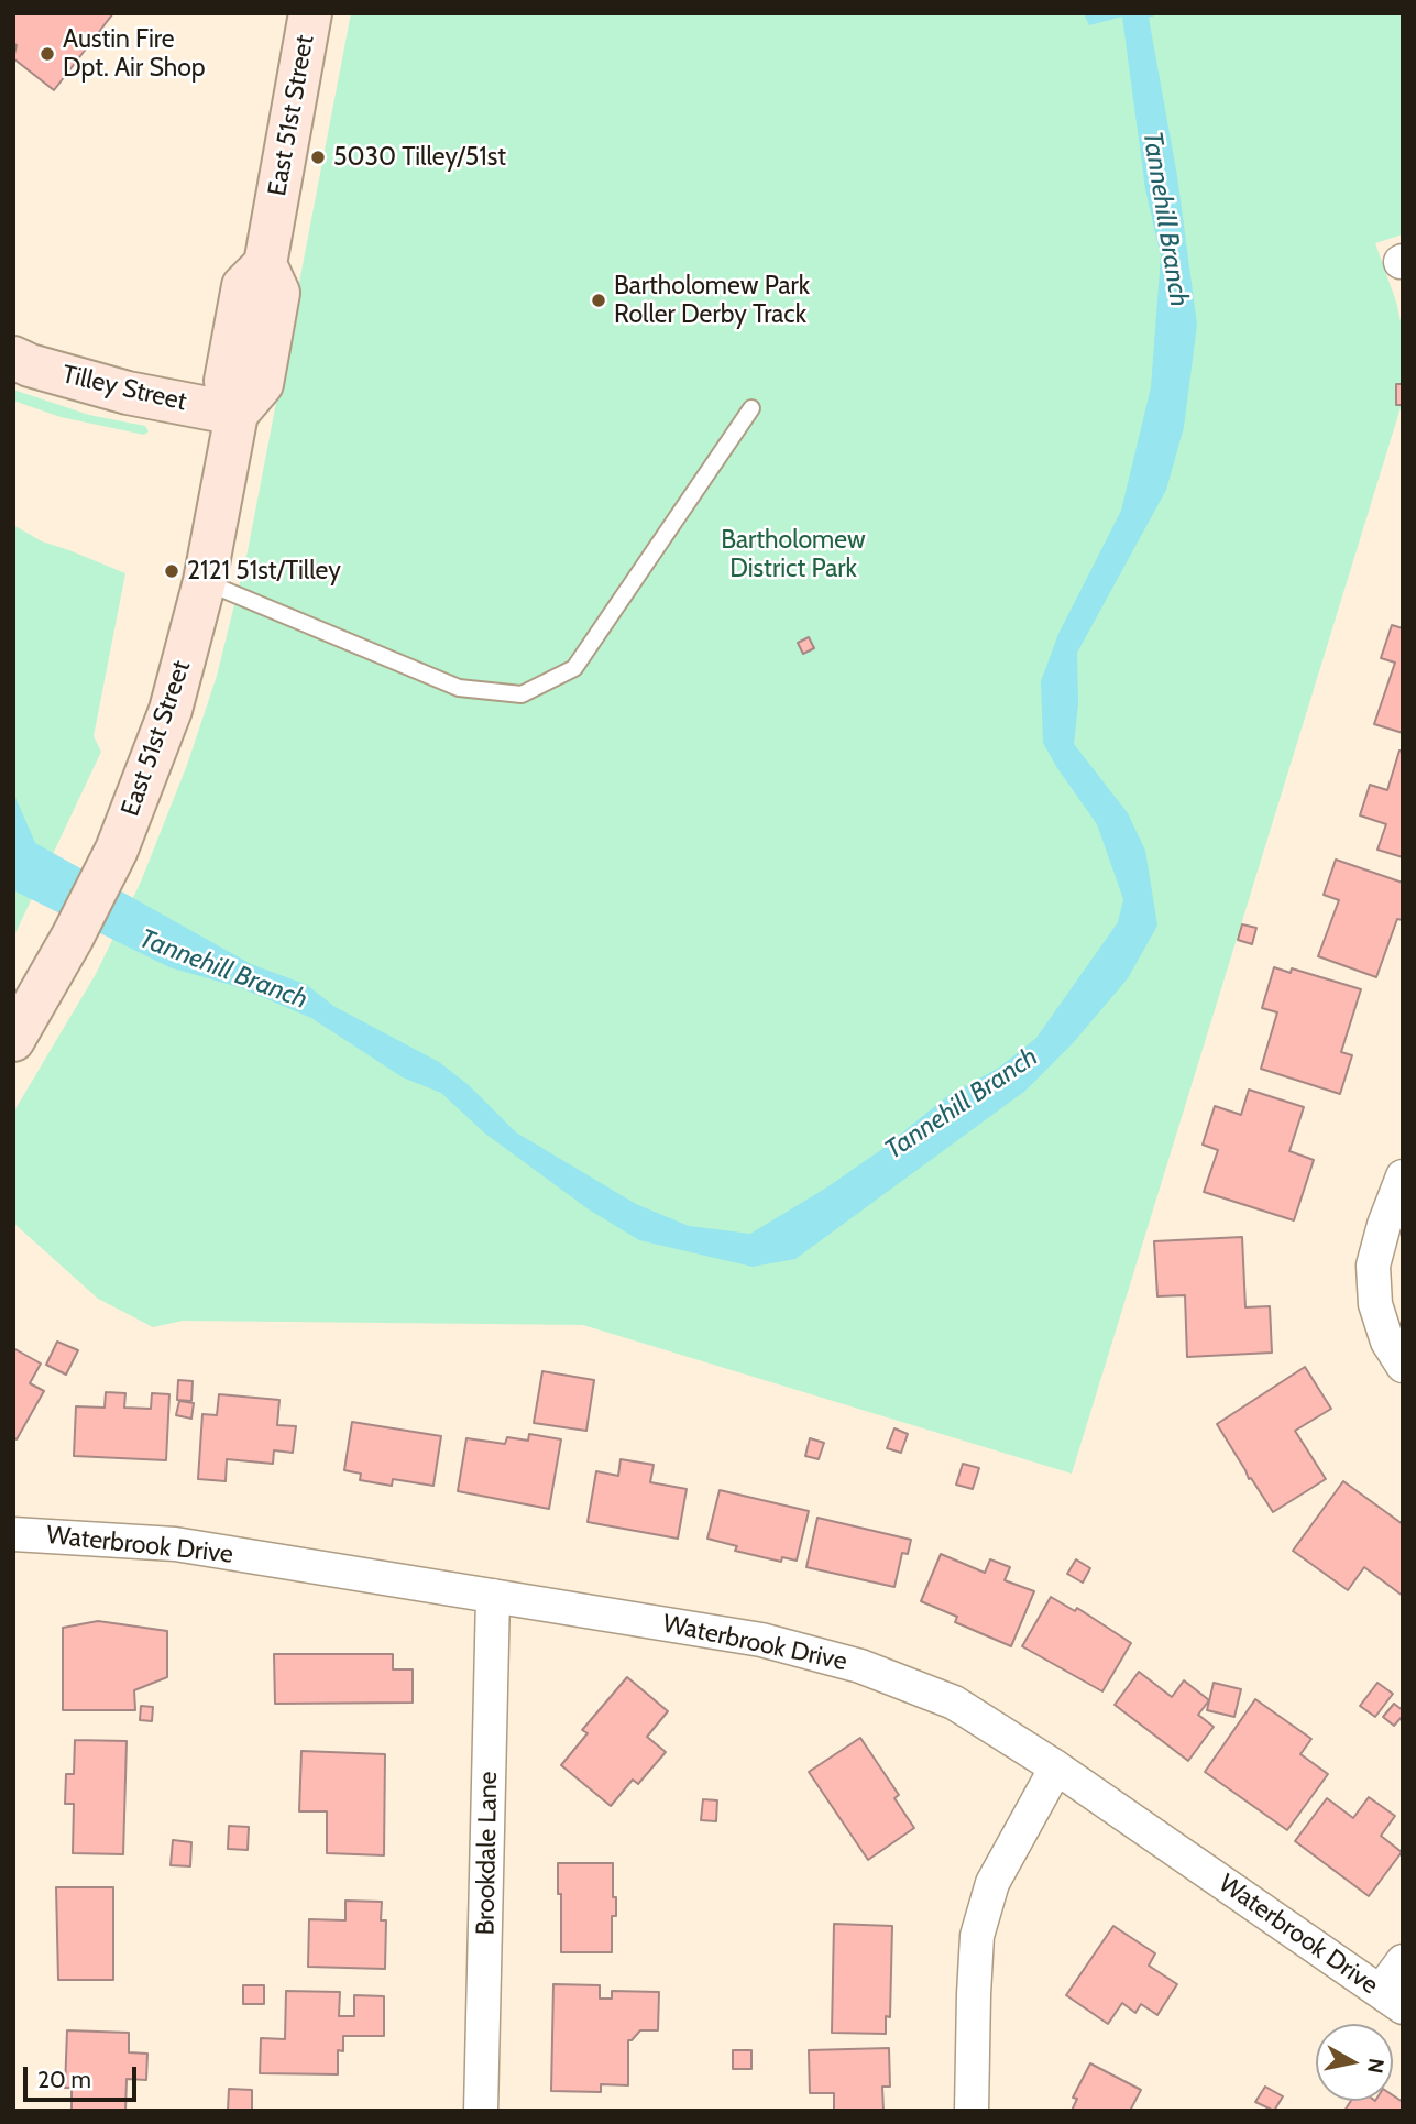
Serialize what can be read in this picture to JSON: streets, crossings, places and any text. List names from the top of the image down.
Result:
{
  "streets": {
    "main road": ["East 51st Street", "Tilley Street"],
    "street": ["Waterbrook Drive", "Brookdale Lane"]
  },
  "crossings": [
    ["East 51st Street", "Tilley Street"],
    ["Waterbrook Drive", "Brookdale Lane"]
  ],
  "water": ["Tannehill Branch"],
  "parks": ["Bartholomew District Park"],
  "places": [
    "Austin Fire Dpt. Air Shop",
    "5030 Tilley/51st",
    "Bartholomew Park Roller Derby Track",
    "2121 51st/Tilley"
  ],
  "scale_bar": "20 m",
  "north": "right"
}
